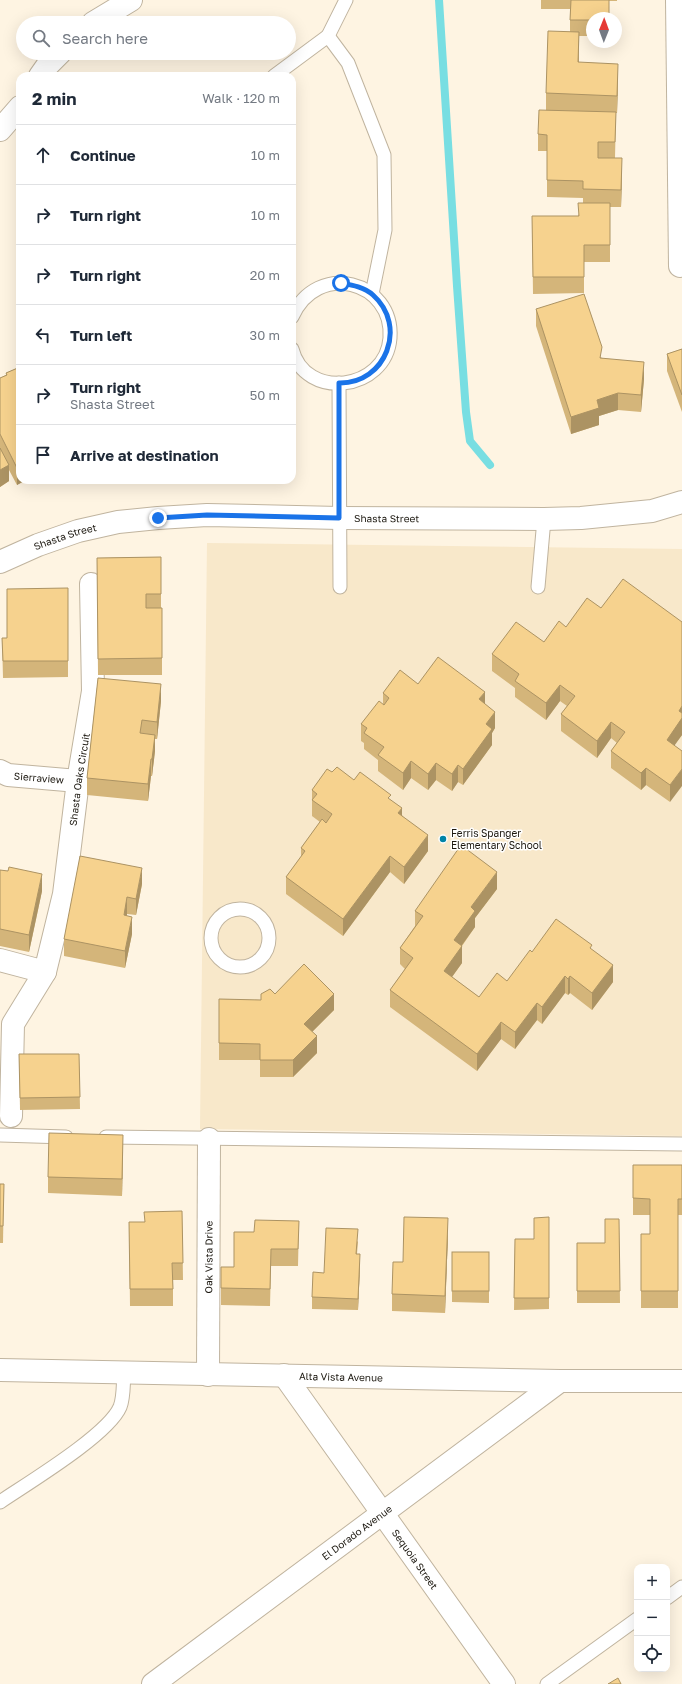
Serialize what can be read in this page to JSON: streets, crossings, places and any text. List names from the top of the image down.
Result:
{
  "streets": {
    "street": [
      "Shasta Street",
      "Sierraview",
      "Shasta Oaks Circuit",
      "Oak Vista Drive",
      "Alta Vista Avenue",
      "El Dorado Avenue",
      "Sequoia Street"
    ]
  },
  "crossings": [
    ["Sierraview", "Shasta Oaks Circuit"],
    ["Oak Vista Drive", "Alta Vista Avenue"],
    ["Alta Vista Avenue", "El Dorado Avenue"],
    ["Alta Vista Avenue", "Sequoia Street"],
    ["El Dorado Avenue", "Sequoia Street"]
  ],
  "places": ["Ferris Spanger Elementary School"],
  "north": "top",
  "page": {
    "search": "Search here",
    "heading": ["2 min", "Walk · 120 m"],
    "list": [
      ["Continue", "10 m"],
      ["Turn right", "10 m"],
      ["Turn right", "20 m"],
      ["Turn left", "30 m"],
      ["Turn right", "Shasta Street", "50 m"],
      "Arrive at destination"
    ],
    "map_buttons": ["+", "−"]
  }
}
